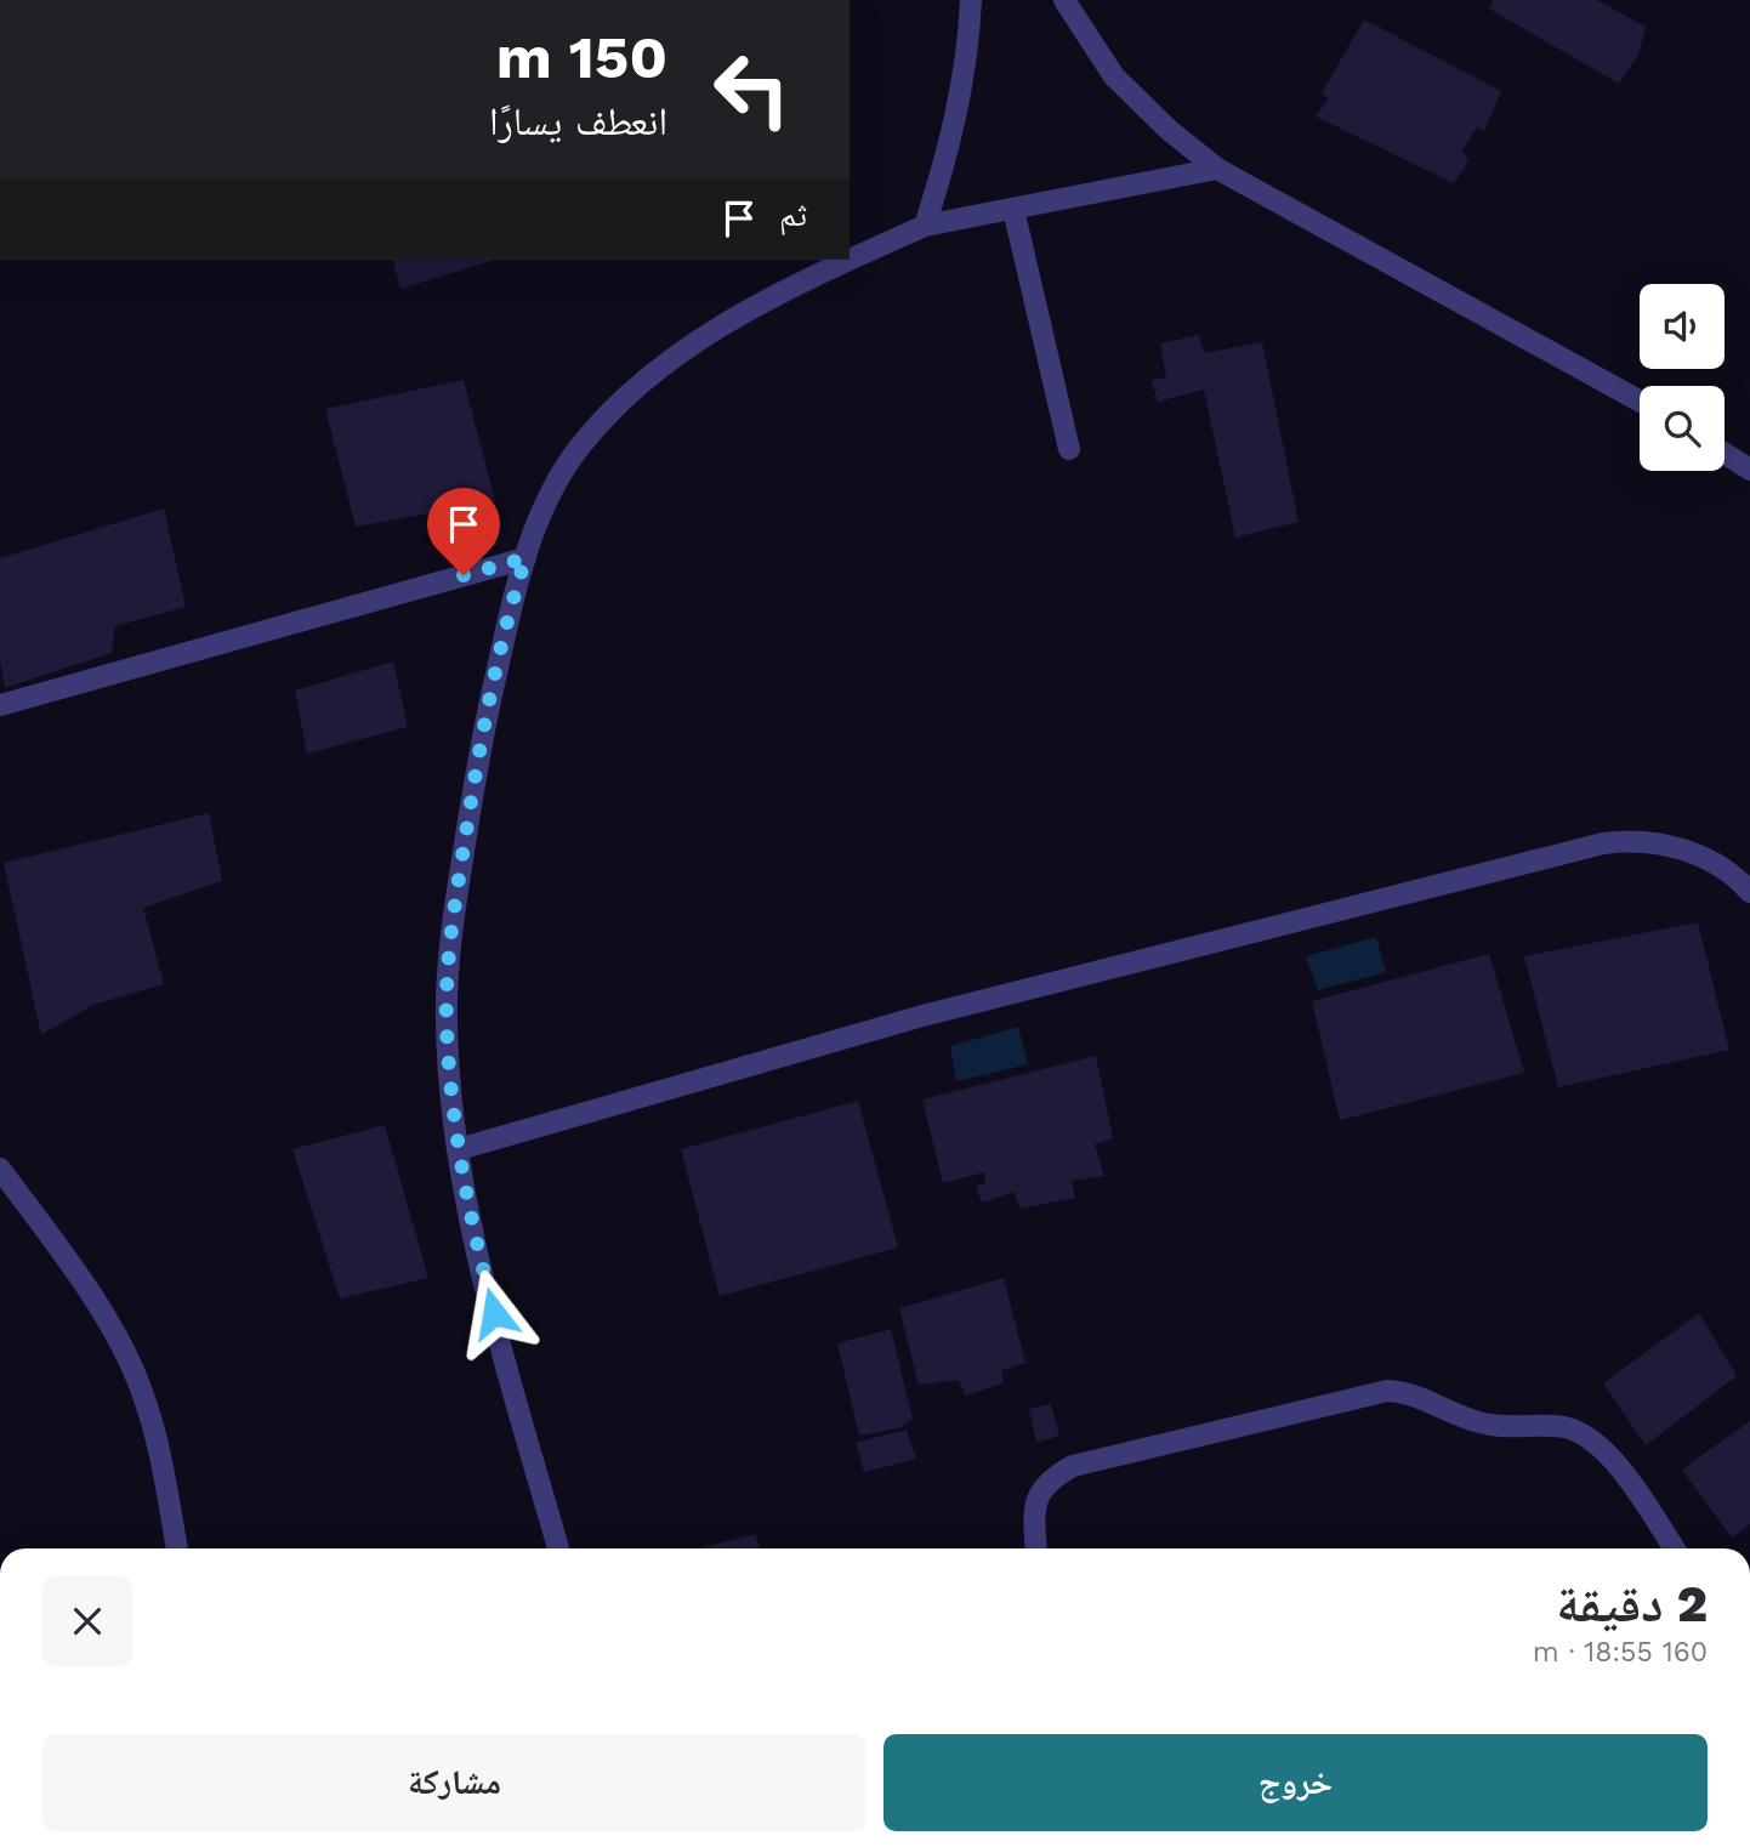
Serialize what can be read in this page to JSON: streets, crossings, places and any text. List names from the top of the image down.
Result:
{
  "page": {
    "turn": ["150 m", "انعطف يسارًا"],
    "then": "ثم",
    "heading": ["2 دقيقة", "160 m · 18:55"],
    "buttons": ["خروج", "مشاركة"]
  }
}
